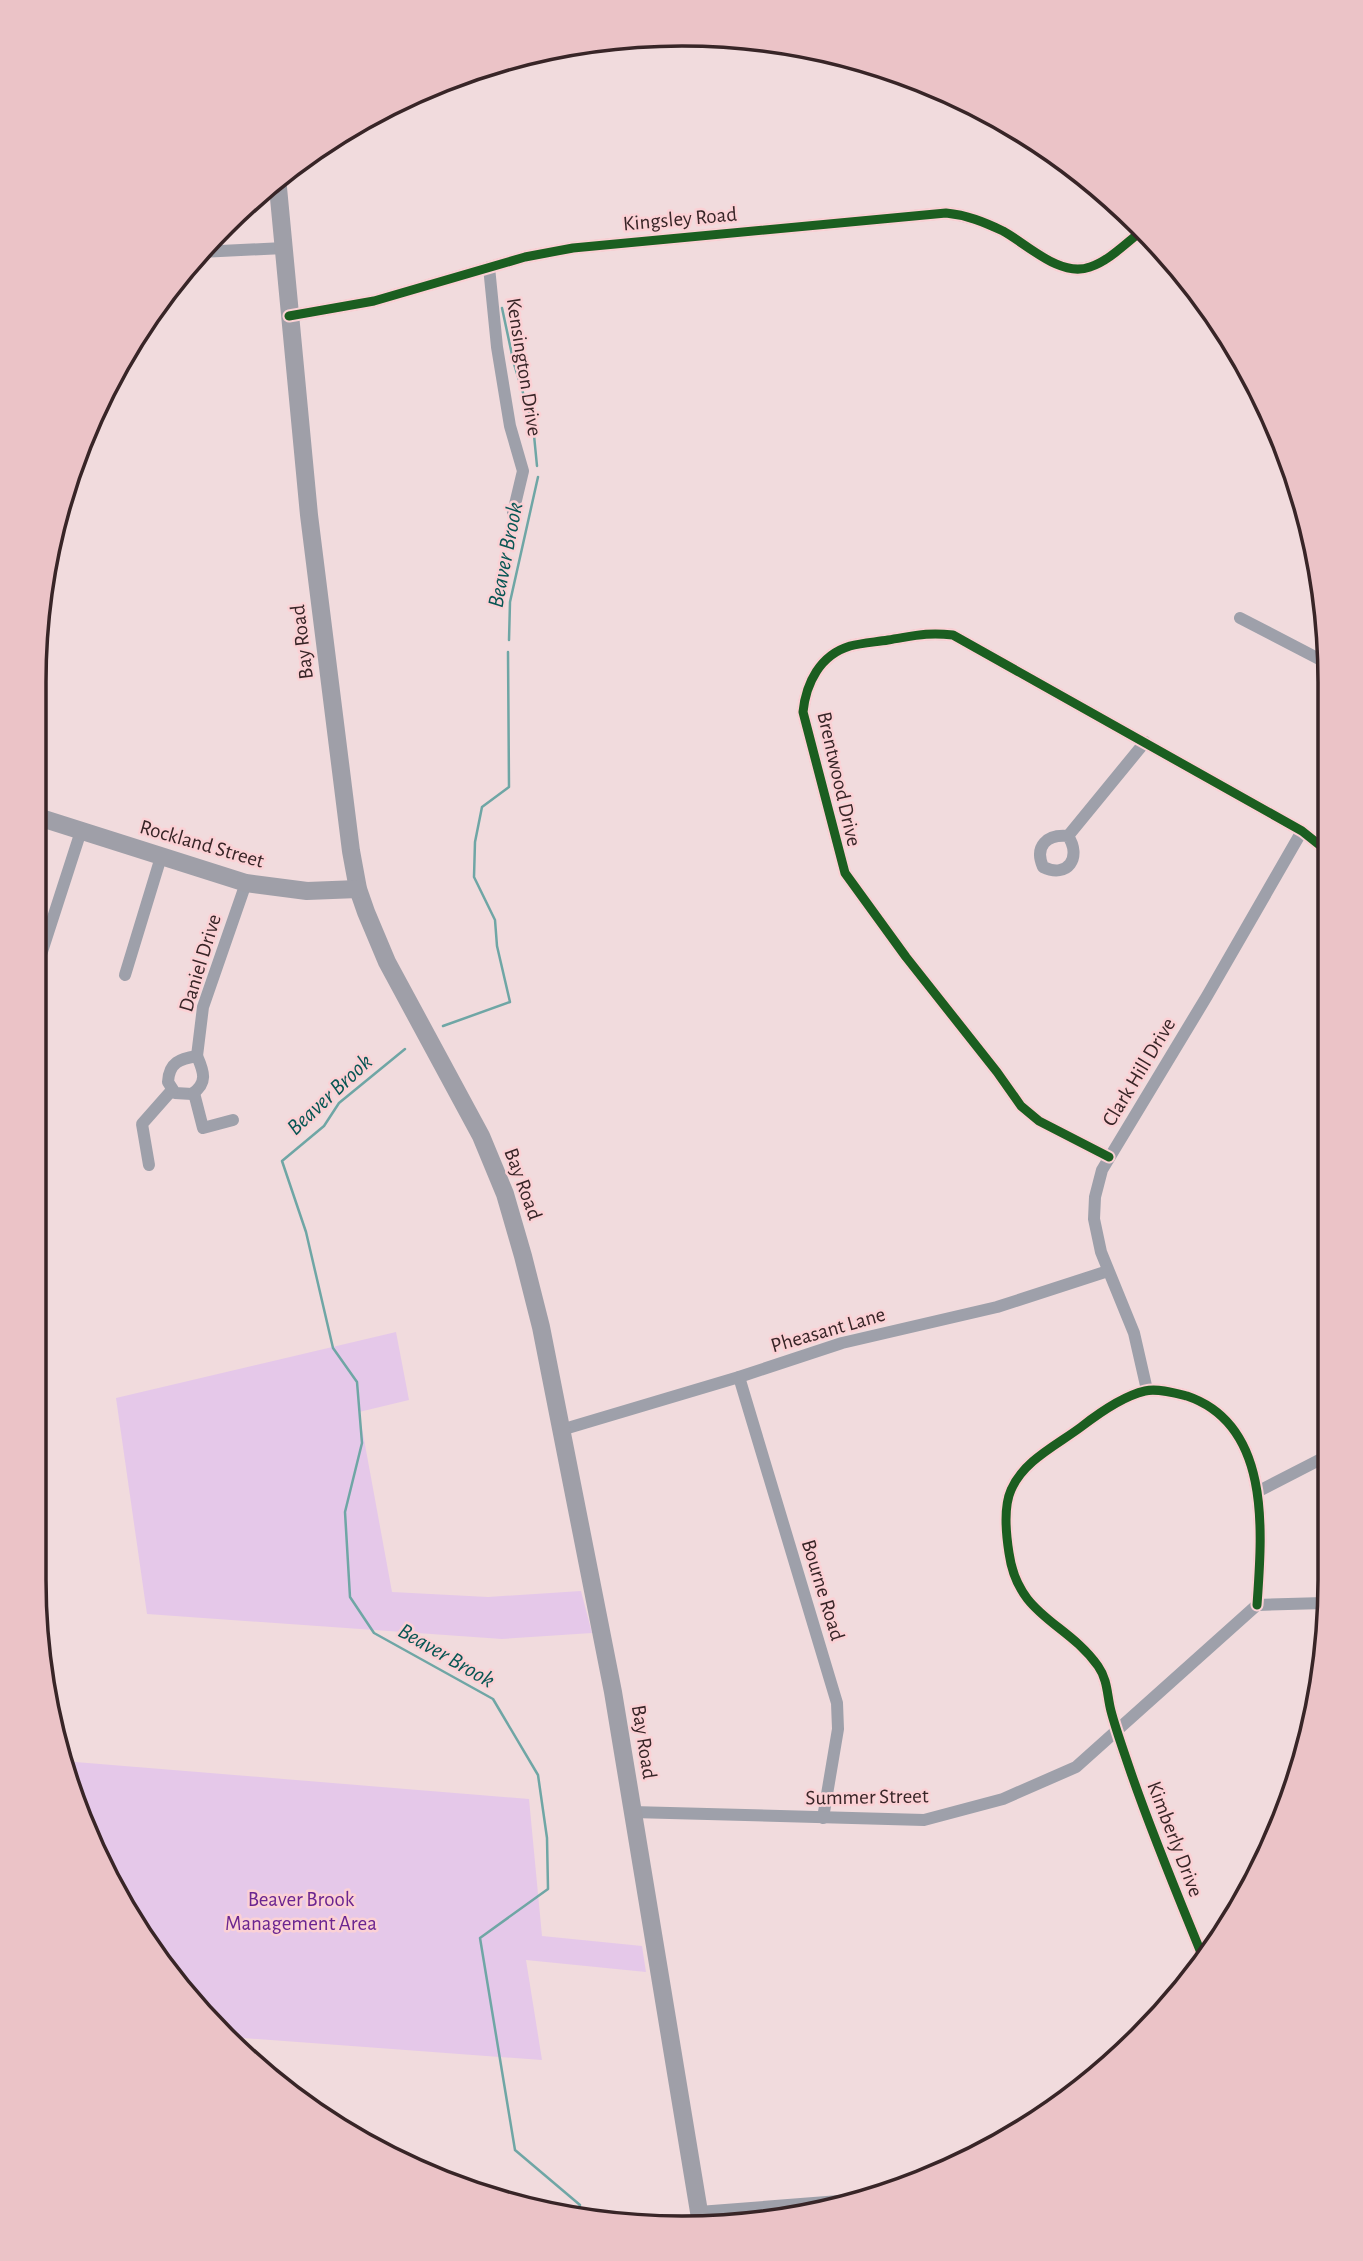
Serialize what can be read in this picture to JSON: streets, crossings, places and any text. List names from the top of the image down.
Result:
{
  "streets": {
    "main road": ["Bay Road", "Rockland Street"],
    "street": [
      "Kingsley Road",
      "Kensington Drive",
      "Brentwood Drive",
      "Daniel Drive",
      "Clark Hill Drive",
      "Pheasant Lane",
      "Bourne Road",
      "Summer Street",
      "Kimberly Drive"
    ]
  },
  "crossings": [
    ["Kingsley Road", "Kensington Drive"],
    ["Kingsley Road", "Bay Road"],
    ["Bay Road", "Rockland Street"],
    ["Bay Road", "Pheasant Lane"],
    ["Bay Road", "Summer Street"],
    ["Brentwood Drive", "Clark Hill Drive"],
    ["Rockland Street", "Daniel Drive"],
    ["Clark Hill Drive", "Pheasant Lane"],
    ["Clark Hill Drive", "Kimberly Drive"],
    ["Pheasant Lane", "Bourne Road"],
    ["Bourne Road", "Summer Street"],
    ["Summer Street", "Kimberly Drive"]
  ],
  "water": ["Beaver Brook"],
  "parks": ["Beaver Brook Management Area"]
}
